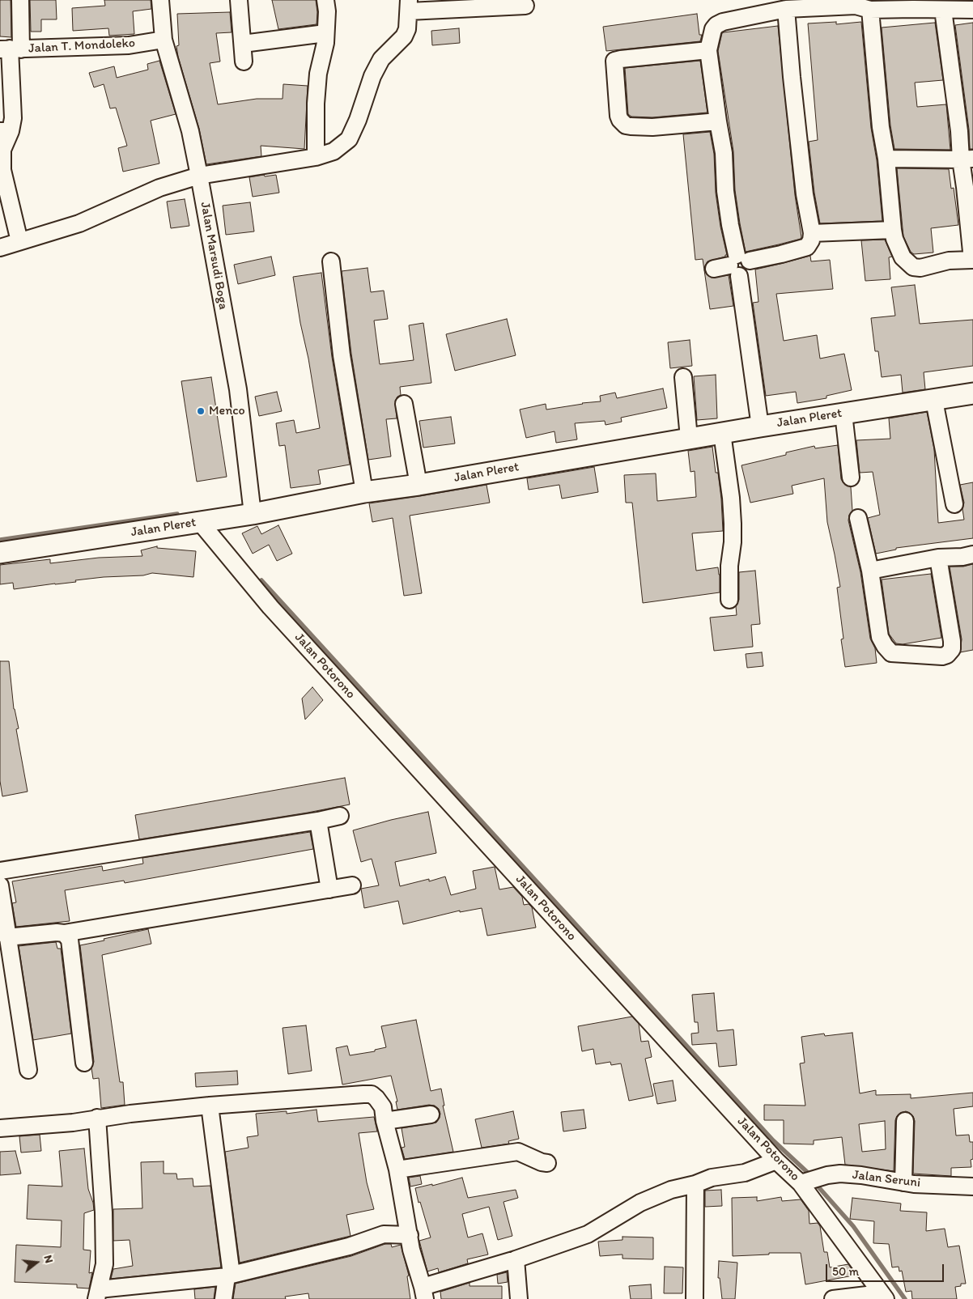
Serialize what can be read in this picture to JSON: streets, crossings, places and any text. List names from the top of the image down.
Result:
{
  "streets": {
    "main road": ["Jalan Pleret"],
    "street": [
      "Jalan T. Mondoleko",
      "Jalan Marsudi Boga",
      "Jalan Potorono",
      "Jalan Seruni"
    ]
  },
  "crossings": [
    ["Jalan T. Mondoleko", "Jalan Marsudi Boga"],
    ["Jalan Marsudi Boga", "Jalan Pleret"],
    ["Jalan Pleret", "Jalan Potorono"],
    ["Jalan Potorono", "Jalan Seruni"]
  ],
  "places": ["Menco"],
  "scale_bar": "50 m",
  "north": "right"
}
